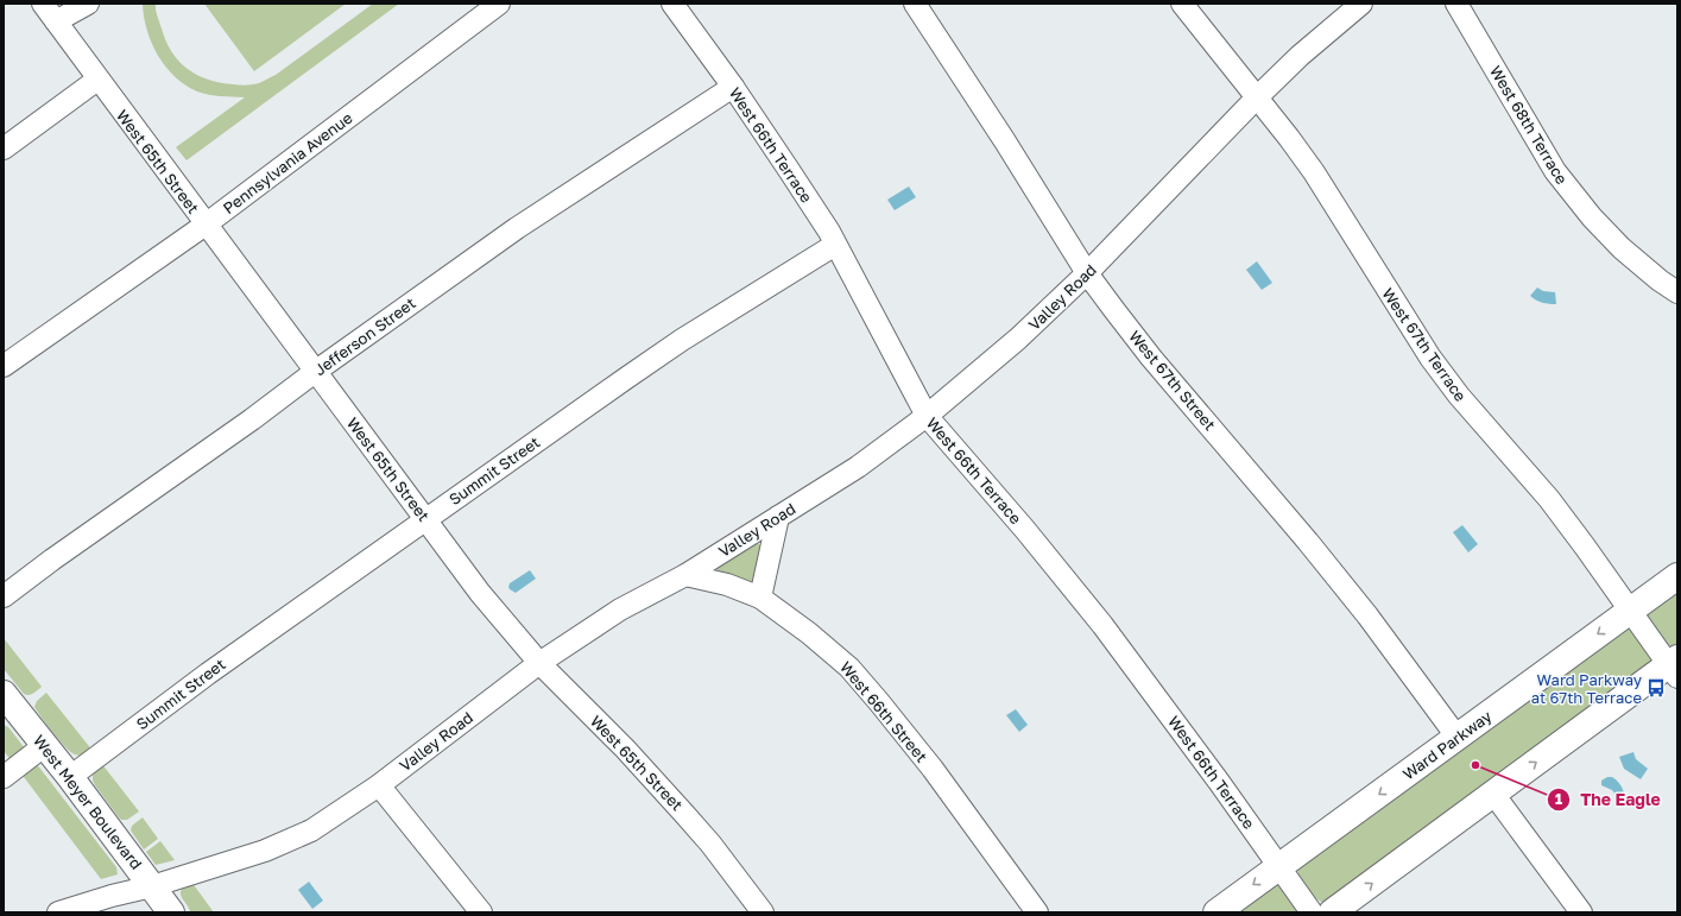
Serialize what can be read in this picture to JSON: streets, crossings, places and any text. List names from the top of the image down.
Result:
{
  "streets": {
    "main road": ["Ward Parkway", "West Meyer Boulevard"],
    "street": [
      "West 68th Terrace",
      "West 66th Terrace",
      "West 65th Street",
      "Pennsylvania Avenue",
      "Valley Road",
      "Jefferson Street",
      "West 67th Terrace",
      "West 67th Street",
      "Summit Street",
      "West 66th Street"
    ]
  },
  "crossings": [
    ["West 66th Terrace", "Valley Road"],
    ["West 66th Terrace", "Jefferson Street"],
    ["West 66th Terrace", "Summit Street"],
    ["West 66th Terrace", "Ward Parkway"],
    ["West 65th Street", "Pennsylvania Avenue"],
    ["West 65th Street", "Valley Road"],
    ["West 65th Street", "Jefferson Street"],
    ["West 65th Street", "Summit Street"],
    ["Valley Road", "West 67th Terrace"],
    ["Valley Road", "West 67th Street"],
    ["Valley Road", "West 66th Street"],
    ["Valley Road", "West Meyer Boulevard"],
    ["West 67th Terrace", "Ward Parkway"],
    ["West 67th Street", "Ward Parkway"],
    ["Summit Street", "West Meyer Boulevard"]
  ],
  "places": {
    "bus stop": ["Ward Parkway at 67th Terrace"],
    "other": ["The Eagle"]
  }
}
